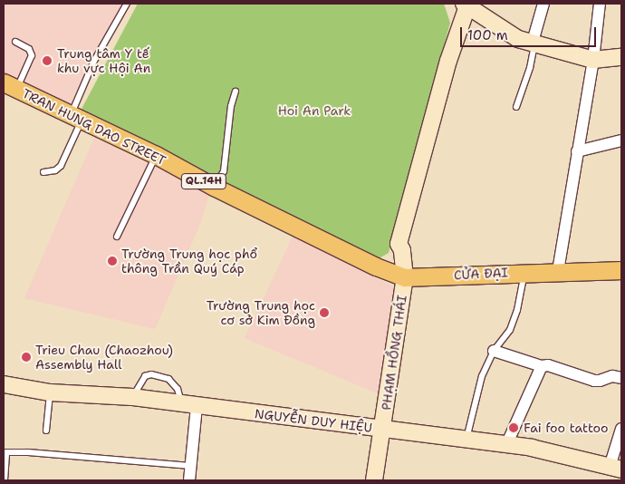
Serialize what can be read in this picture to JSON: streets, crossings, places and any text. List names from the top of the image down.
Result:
{
  "streets": {
    "main road": [
      "TRAN HUNG DAO STREET",
      "QL.14H",
      "CỬA ĐẠI",
      "PHẠM HỒNG THÁI",
      "NGUYỄN DUY HIỆU"
    ]
  },
  "crossings": [
    ["TRAN HUNG DAO STREET", "CỬA ĐẠI"],
    ["TRAN HUNG DAO STREET", "PHẠM HỒNG THÁI"],
    ["CỬA ĐẠI", "PHẠM HỒNG THÁI"],
    ["PHẠM HỒNG THÁI", "NGUYỄN DUY HIỆU"]
  ],
  "parks": ["Hoi An Park"],
  "places": [
    "Trung tâm Y tế khu vực Hội An",
    "Trường Trung học phổ thông Trần Quý Cáp",
    "Trường Trung học cơ sở Kim Đồng",
    "Trieu Chau (Chaozhou) Assembly Hall",
    "Fai foo tattoo"
  ],
  "scale_bar": "100 m"
}
